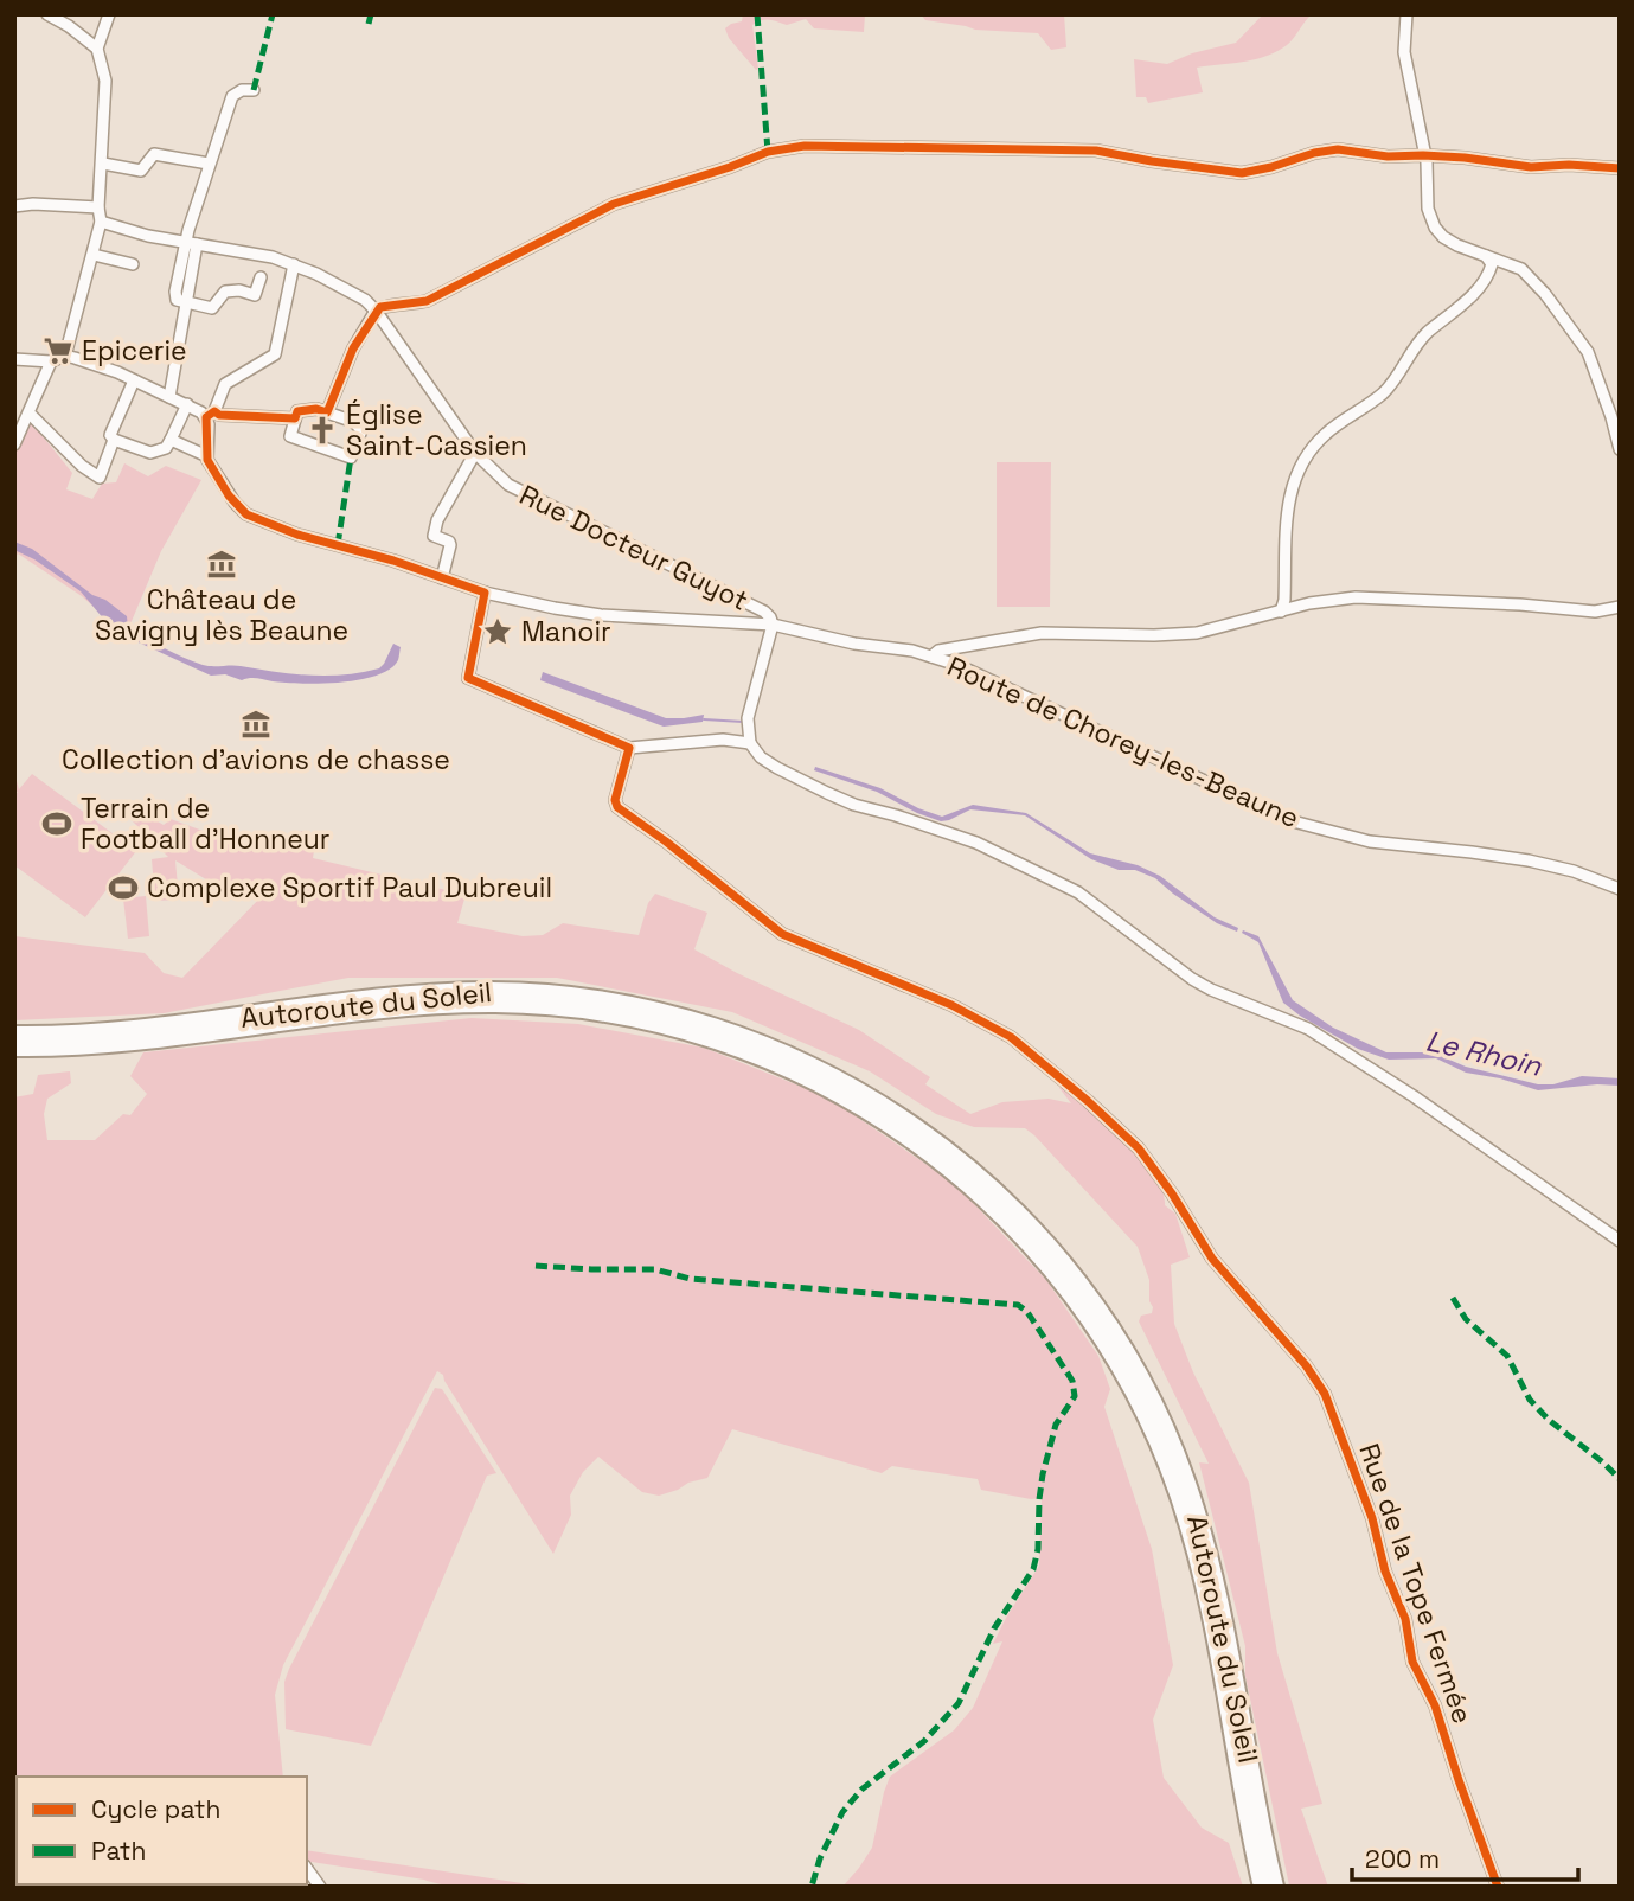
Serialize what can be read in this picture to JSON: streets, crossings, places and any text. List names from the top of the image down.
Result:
{
  "streets": {
    "highway": ["Autoroute du Soleil"],
    "street": ["Rue Docteur Guyot", "Route de Chorey-les-Beaune", "Rue de la Tope Fermée"]
  },
  "crossings": [
    ["Rue Docteur Guyot", "Route de Chorey-les-Beaune"]
  ],
  "water": ["Le Rhoin"],
  "places": {
    "supermarket": ["Epicerie"],
    "church": ["Église Saint-Cassien"],
    "museum": ["Château de Savigny lès Beaune", "Collection d'avions de chasse"],
    "place": ["Manoir"],
    "sports": ["Terrain de Football d'Honneur", "Complexe Sportif Paul Dubreuil"]
  },
  "legend": ["Cycle path", "Path"],
  "scale_bar": "200 m"
}
